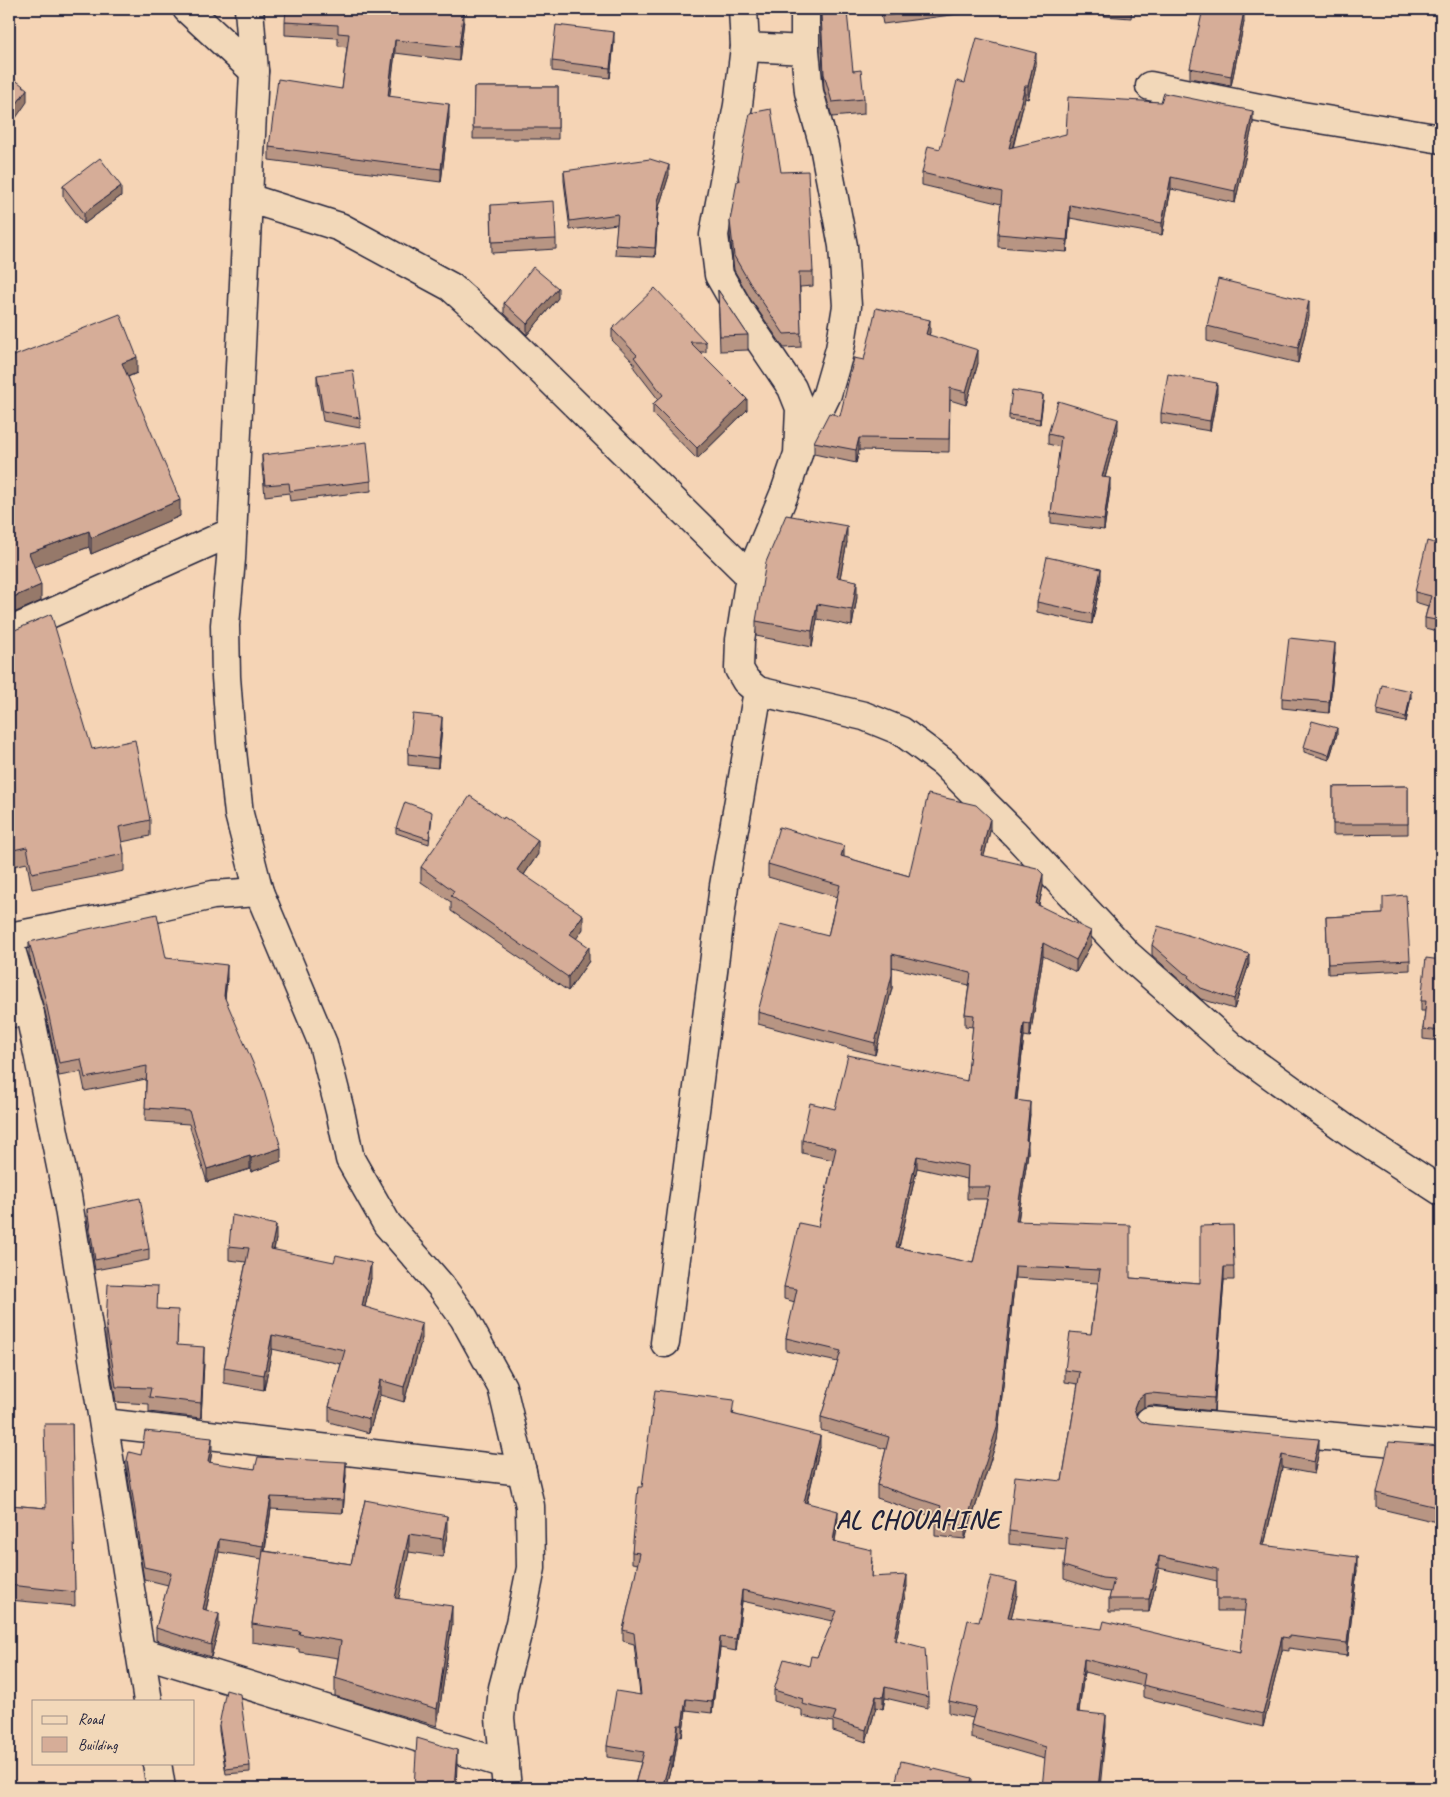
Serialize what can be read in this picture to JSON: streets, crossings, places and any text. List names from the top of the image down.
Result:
{
  "districts": ["AL CHOUAHINE"],
  "legend": ["Road", "Building"]
}
